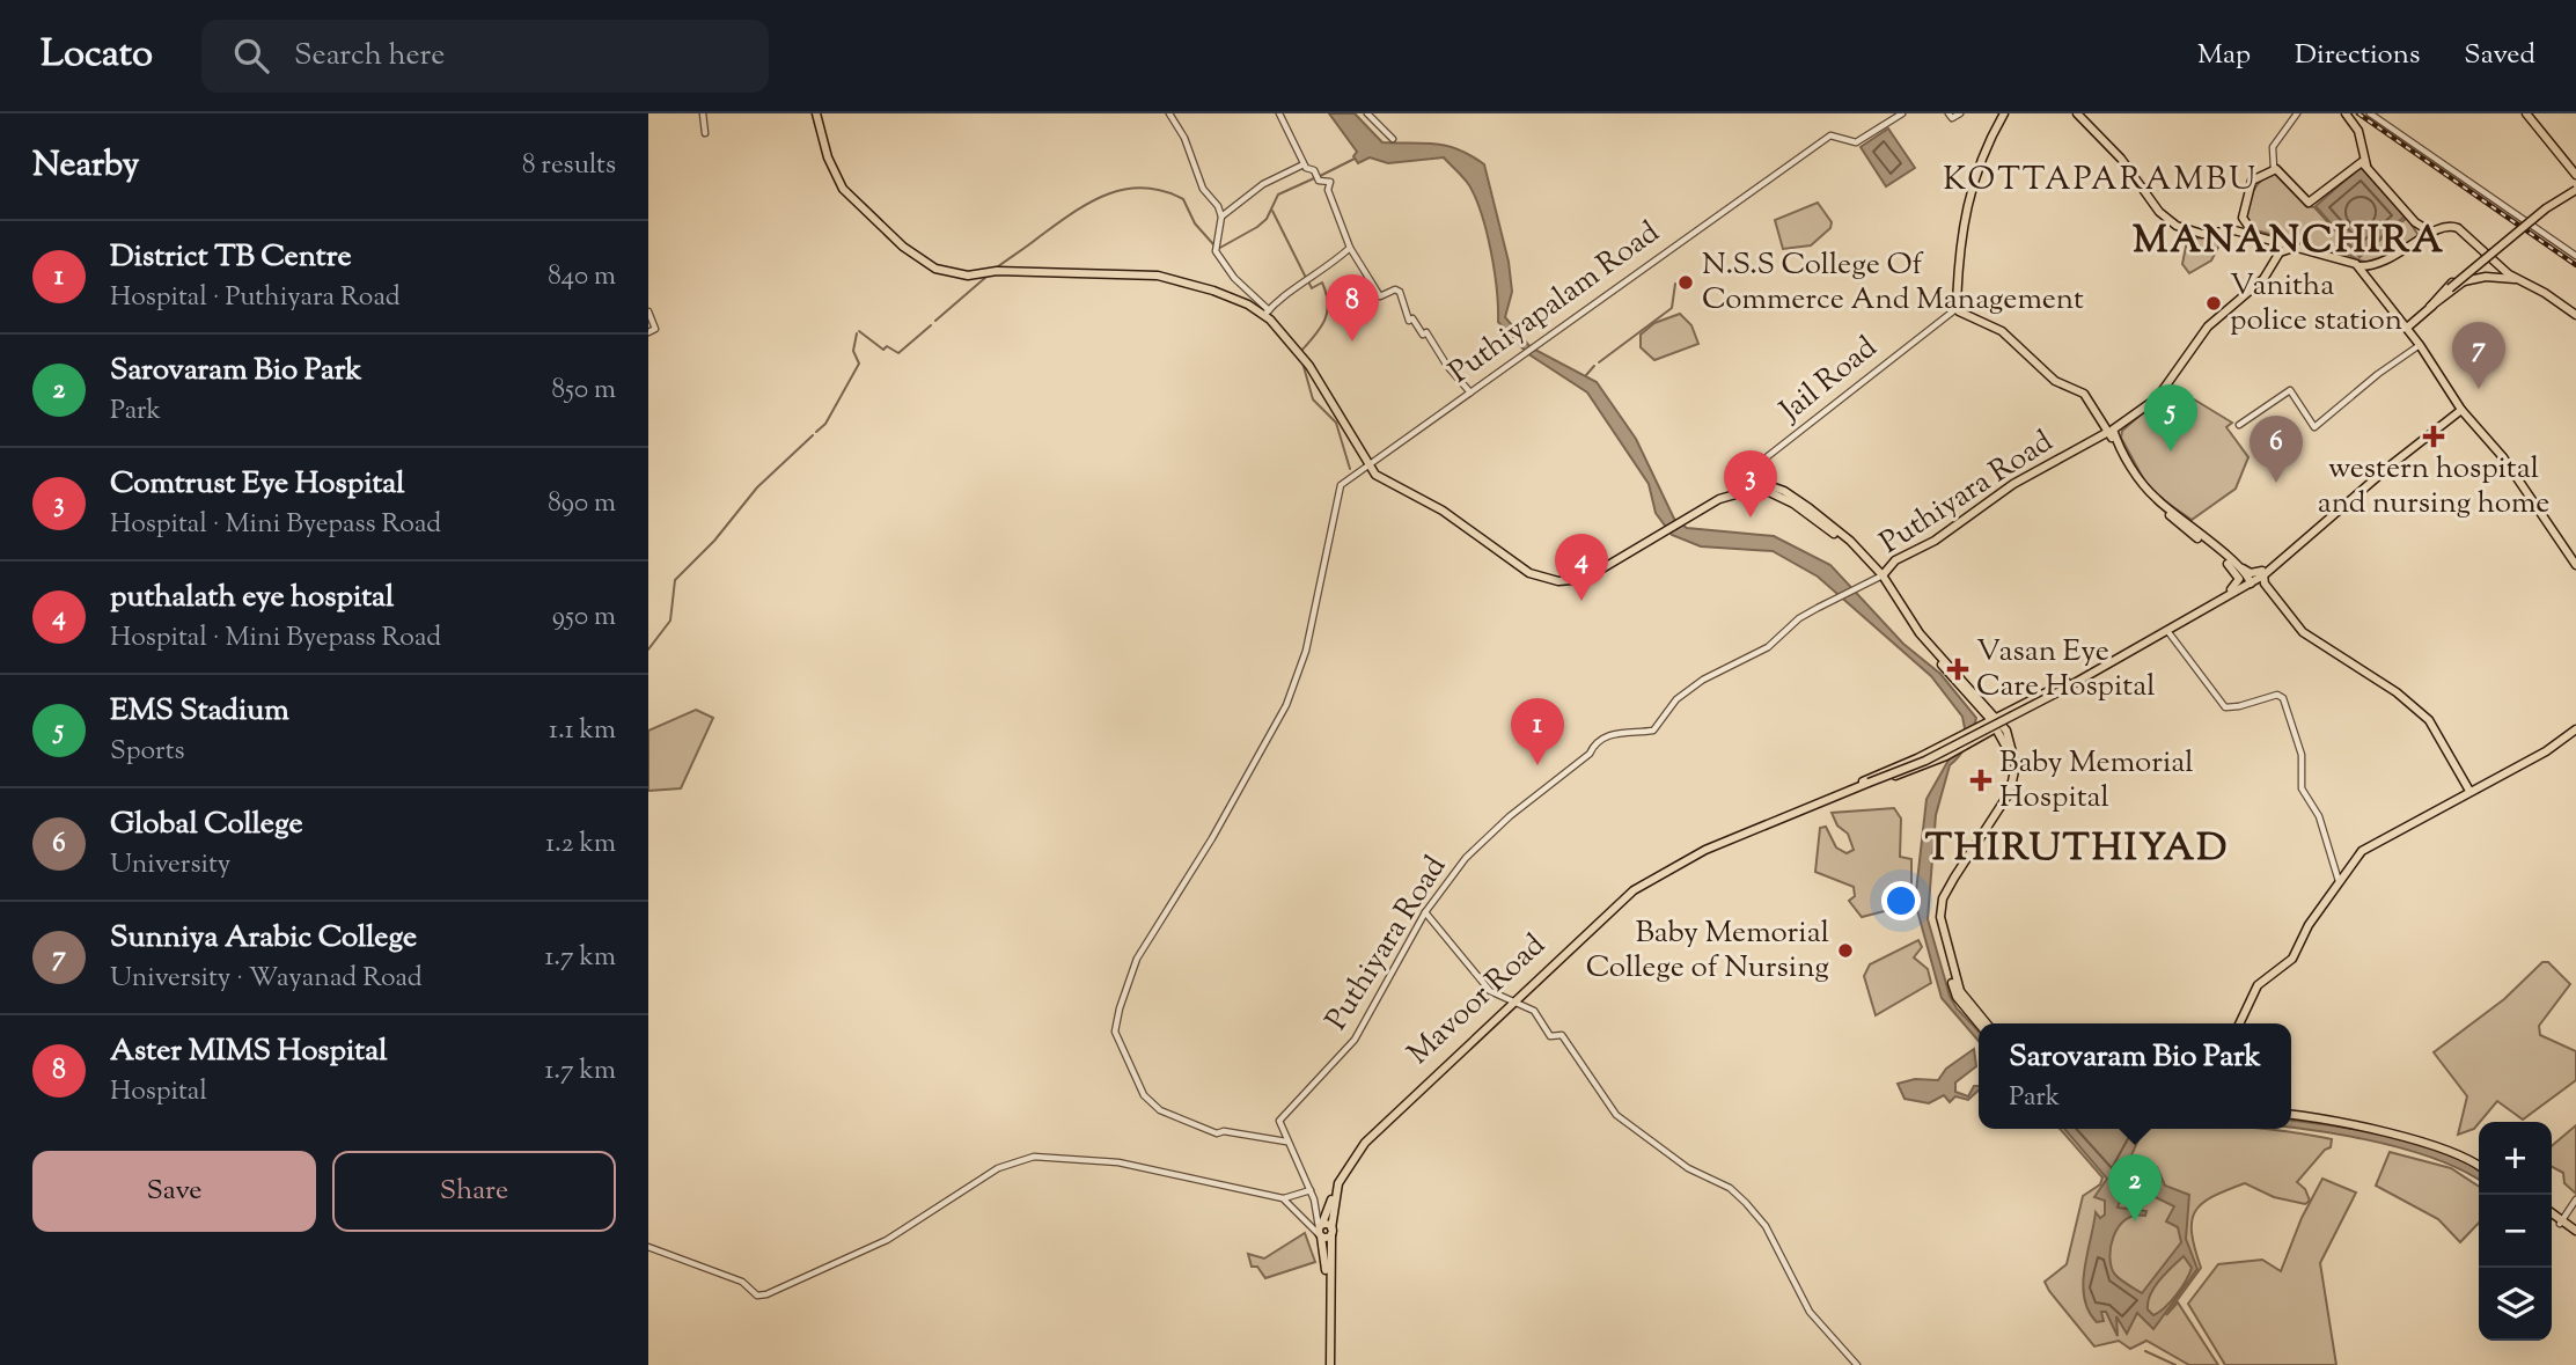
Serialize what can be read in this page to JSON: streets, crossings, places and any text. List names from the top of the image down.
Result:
{
  "streets": {
    "main road": ["Puthiyara Road", "Mavoor Road"],
    "street": ["Puthiyapalam Road", "Jail Road"]
  },
  "crossings": [
    ["Puthiyapalam Road", "Puthiyara Road"]
  ],
  "districts": ["KOTTAPARAMBU", "MANANCHIRA", "THIRUTHIYAD"],
  "places": {
    "other": ["N.S.S College Of Commerce And Management", "Vanitha police station", "Baby Memorial College of Nursing"],
    "health": ["western hospital and nursing home", "Vasan Eye Care Hospital", "Baby Memorial Hospital"]
  },
  "page": {
    "header": "Locato",
    "search": "Search here",
    "nav": ["Map", "Directions", "Saved"],
    "heading": ["Nearby", "8 results"],
    "list": [
      {
        "mark": "1",
        "name": "District TB Centre",
        "note": "Hospital · Puthiyara Road",
        "value": "840 m"
      },
      {
        "mark": "2",
        "name": "Sarovaram Bio Park",
        "note": "Park",
        "value": "850 m"
      },
      {
        "mark": "3",
        "name": "Comtrust Eye Hospital",
        "note": "Hospital · Mini Byepass Road",
        "value": "890 m"
      },
      {
        "mark": "4",
        "name": "puthalath eye hospital",
        "note": "Hospital · Mini Byepass Road",
        "value": "950 m"
      },
      {
        "mark": "5",
        "name": "EMS Stadium",
        "note": "Sports",
        "value": "1.1 km"
      },
      {
        "mark": "6",
        "name": "Global College",
        "note": "University",
        "value": "1.2 km"
      },
      {
        "mark": "7",
        "name": "Sunniya Arabic College",
        "note": "University · Wayanad Road",
        "value": "1.7 km"
      },
      {
        "mark": "8",
        "name": "Aster MIMS Hospital",
        "note": "Hospital",
        "value": "1.7 km"
      }
    ],
    "pins": [
      "8",
      "7",
      "5",
      "6",
      "3",
      "4",
      "1",
      "2"
    ],
    "popup": ["Sarovaram Bio Park", "Park"],
    "map_buttons": ["+", "−"],
    "buttons": ["Save", "Share"]
  }
}
